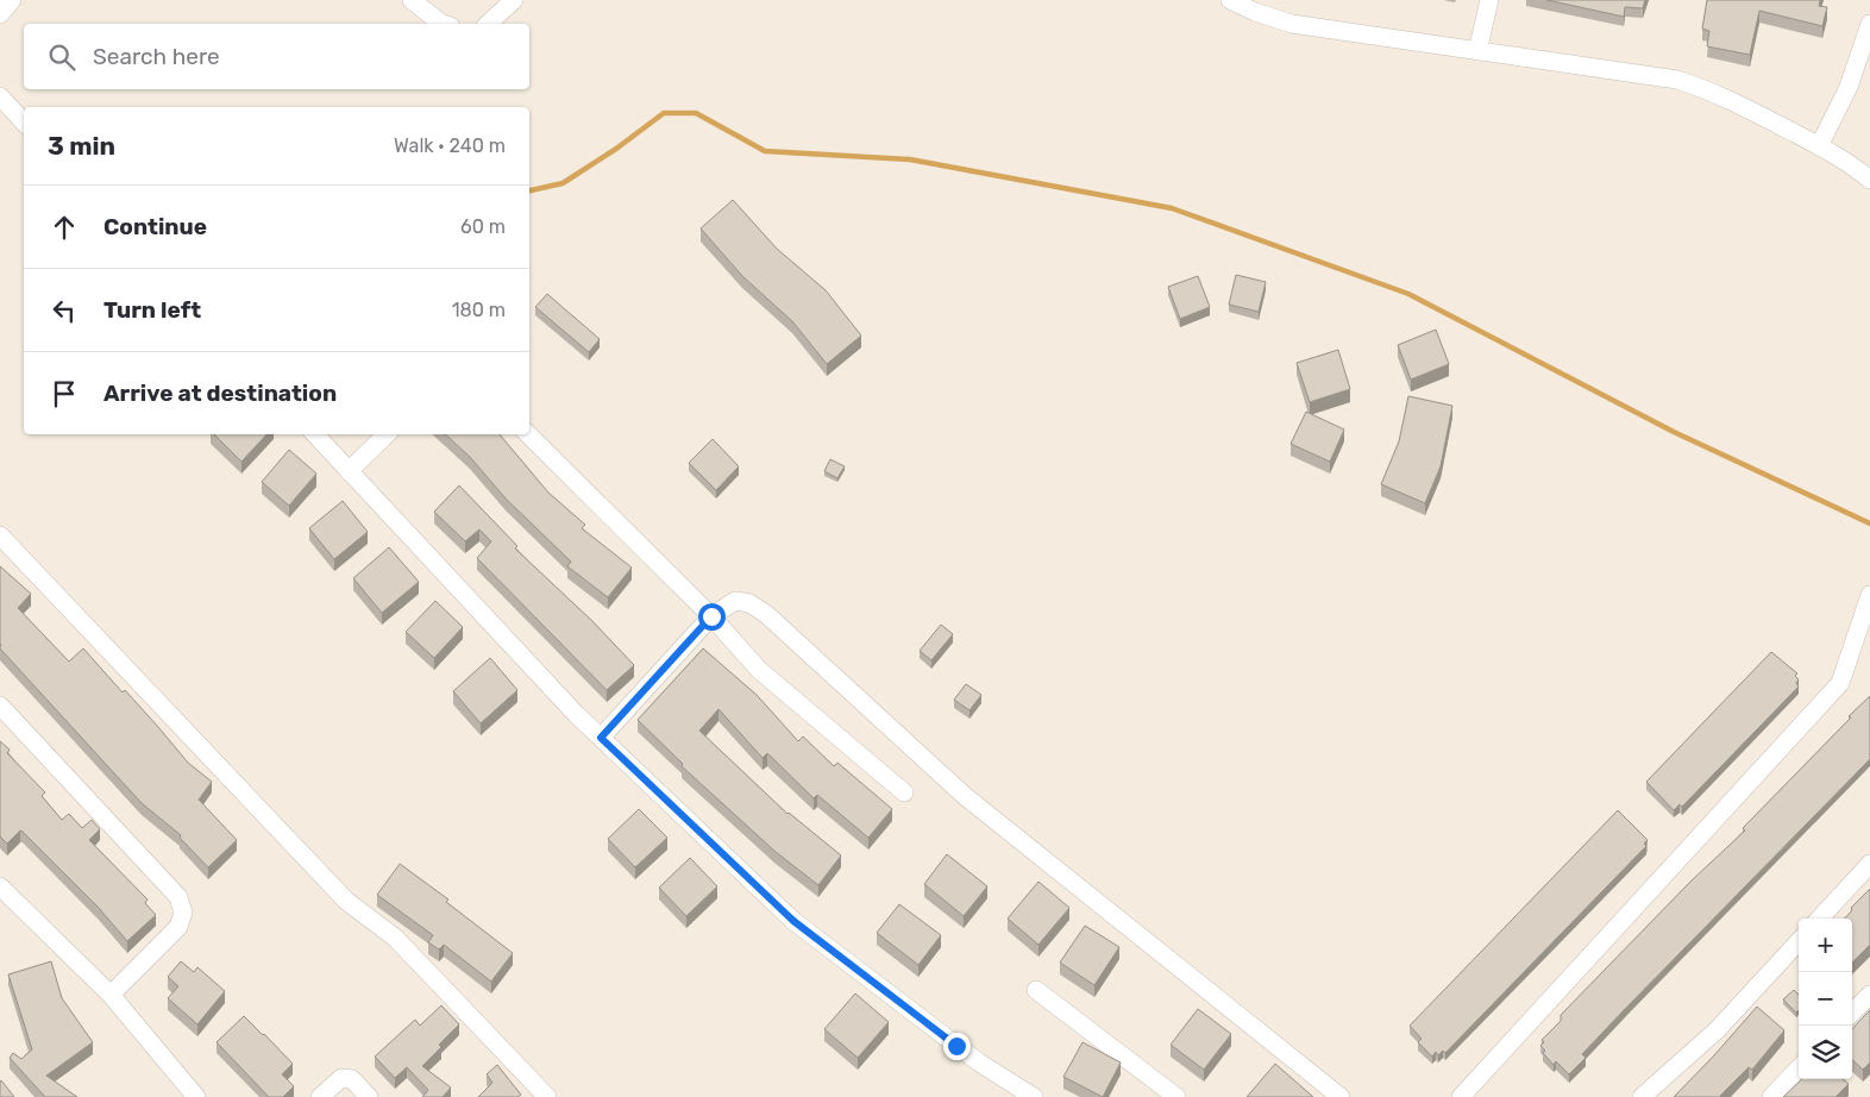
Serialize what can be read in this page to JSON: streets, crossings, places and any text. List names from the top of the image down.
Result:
{
  "page": {
    "search": "Search here",
    "heading": ["3 min", "Walk · 240 m"],
    "list": [
      ["Continue", "60 m"],
      ["Turn left", "180 m"],
      "Arrive at destination"
    ],
    "map_buttons": ["+", "−"]
  }
}
